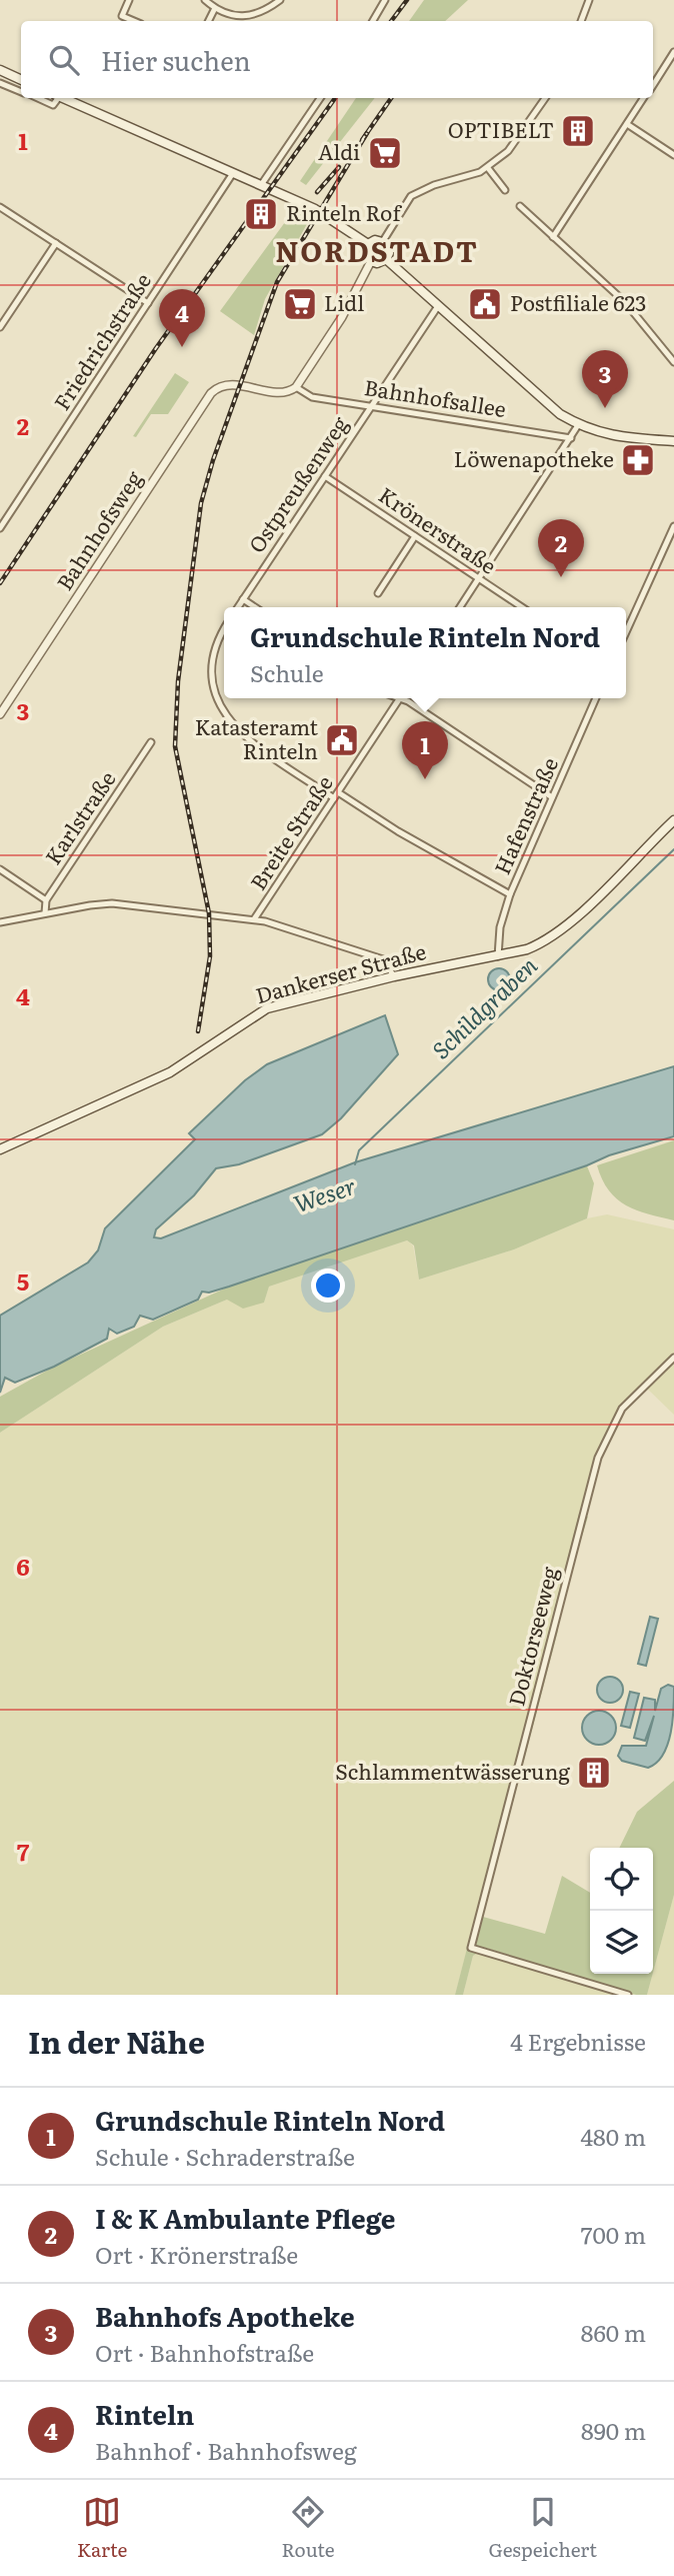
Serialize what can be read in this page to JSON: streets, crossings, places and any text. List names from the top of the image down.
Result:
{
  "streets": {
    "main road": ["Dankerser Straße"],
    "street": [
      "Friedrichstraße",
      "Bahnhofsallee",
      "Ostpreußenweg",
      "Bahnhofsweg",
      "Krönerstraße",
      "Hafenstraße",
      "Karlstraße",
      "Breite Straße",
      "Doktorseeweg"
    ]
  },
  "crossings": [
    ["Bahnhofsallee", "Ostpreußenweg"],
    ["Bahnhofsallee", "Bahnhofsweg"],
    ["Ostpreußenweg", "Krönerstraße"],
    ["Hafenstraße", "Dankerser Straße"]
  ],
  "districts": ["NORDSTADT"],
  "water": ["Schildgraben", "Weser"],
  "places": {
    "building": ["OPTIBELT", "Rinteln Rof", "Schlammentwässerung"],
    "supermarket": ["Aldi", "Lidl"],
    "public building": ["Postfiliale 623", "Katasteramt Rinteln"],
    "pharmacy": ["Löwenapotheke"]
  },
  "page": {
    "search": "Hier suchen",
    "pins": [
      "4",
      "3",
      "2",
      "1"
    ],
    "popup": ["Grundschule Rinteln Nord", "Schule"],
    "heading": ["In der Nähe", "4 Ergebnisse"],
    "list": [
      {
        "mark": "1",
        "name": "Grundschule Rinteln Nord",
        "note": "Schule · Schraderstraße",
        "value": "480 m"
      },
      {
        "mark": "2",
        "name": "I & K Ambulante Pflege",
        "note": "Ort · Krönerstraße",
        "value": "700 m"
      },
      {
        "mark": "3",
        "name": "Bahnhofs Apotheke",
        "note": "Ort · Bahnhofstraße",
        "value": "860 m"
      },
      {
        "mark": "4",
        "name": "Rinteln",
        "note": "Bahnhof · Bahnhofsweg",
        "value": "890 m"
      }
    ],
    "nav": ["Karte", "Route", "Gespeichert"]
  },
  "grid": {
    "rows": [
      "1",
      "2",
      "3",
      "4",
      "5",
      "6",
      "7"
    ]
  }
}
